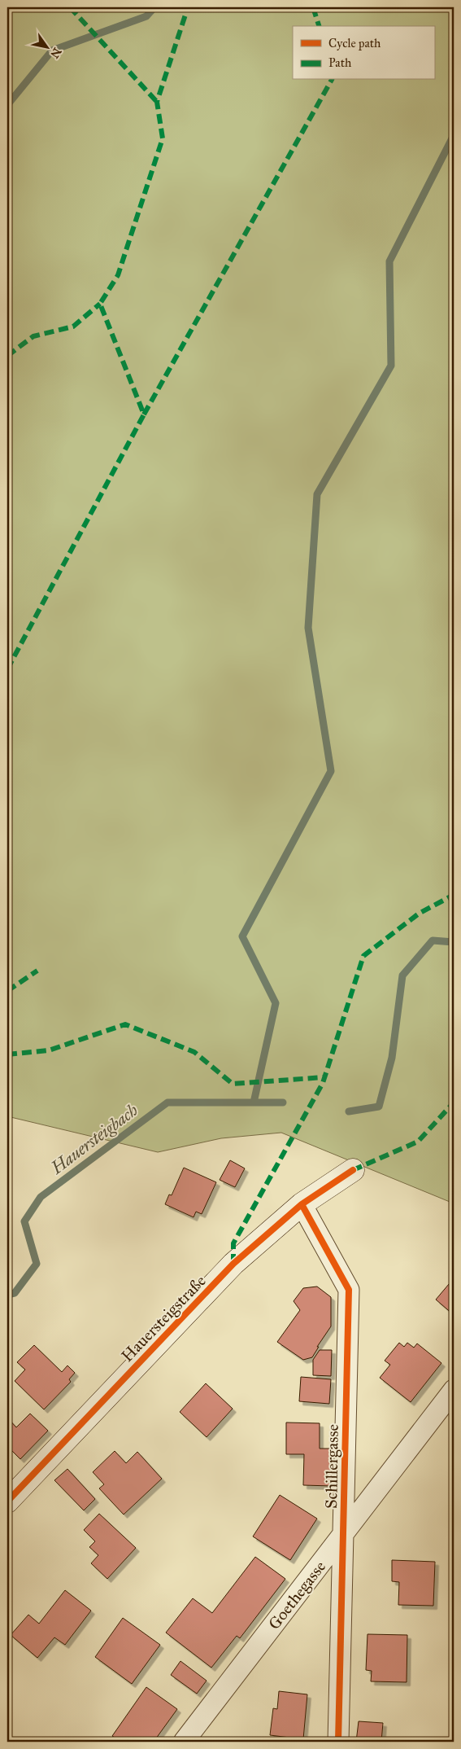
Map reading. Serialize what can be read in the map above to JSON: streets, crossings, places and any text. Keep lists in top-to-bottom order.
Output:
{
  "streets": {
    "street": ["Hauersteigstraße", "Schillergasse", "Goethegasse"]
  },
  "crossings": [
    ["Hauersteigstraße", "Schillergasse"],
    ["Schillergasse", "Goethegasse"]
  ],
  "water": ["Hauersteigbach"],
  "legend": ["Cycle path", "Path"],
  "north": "bottom right"
}
